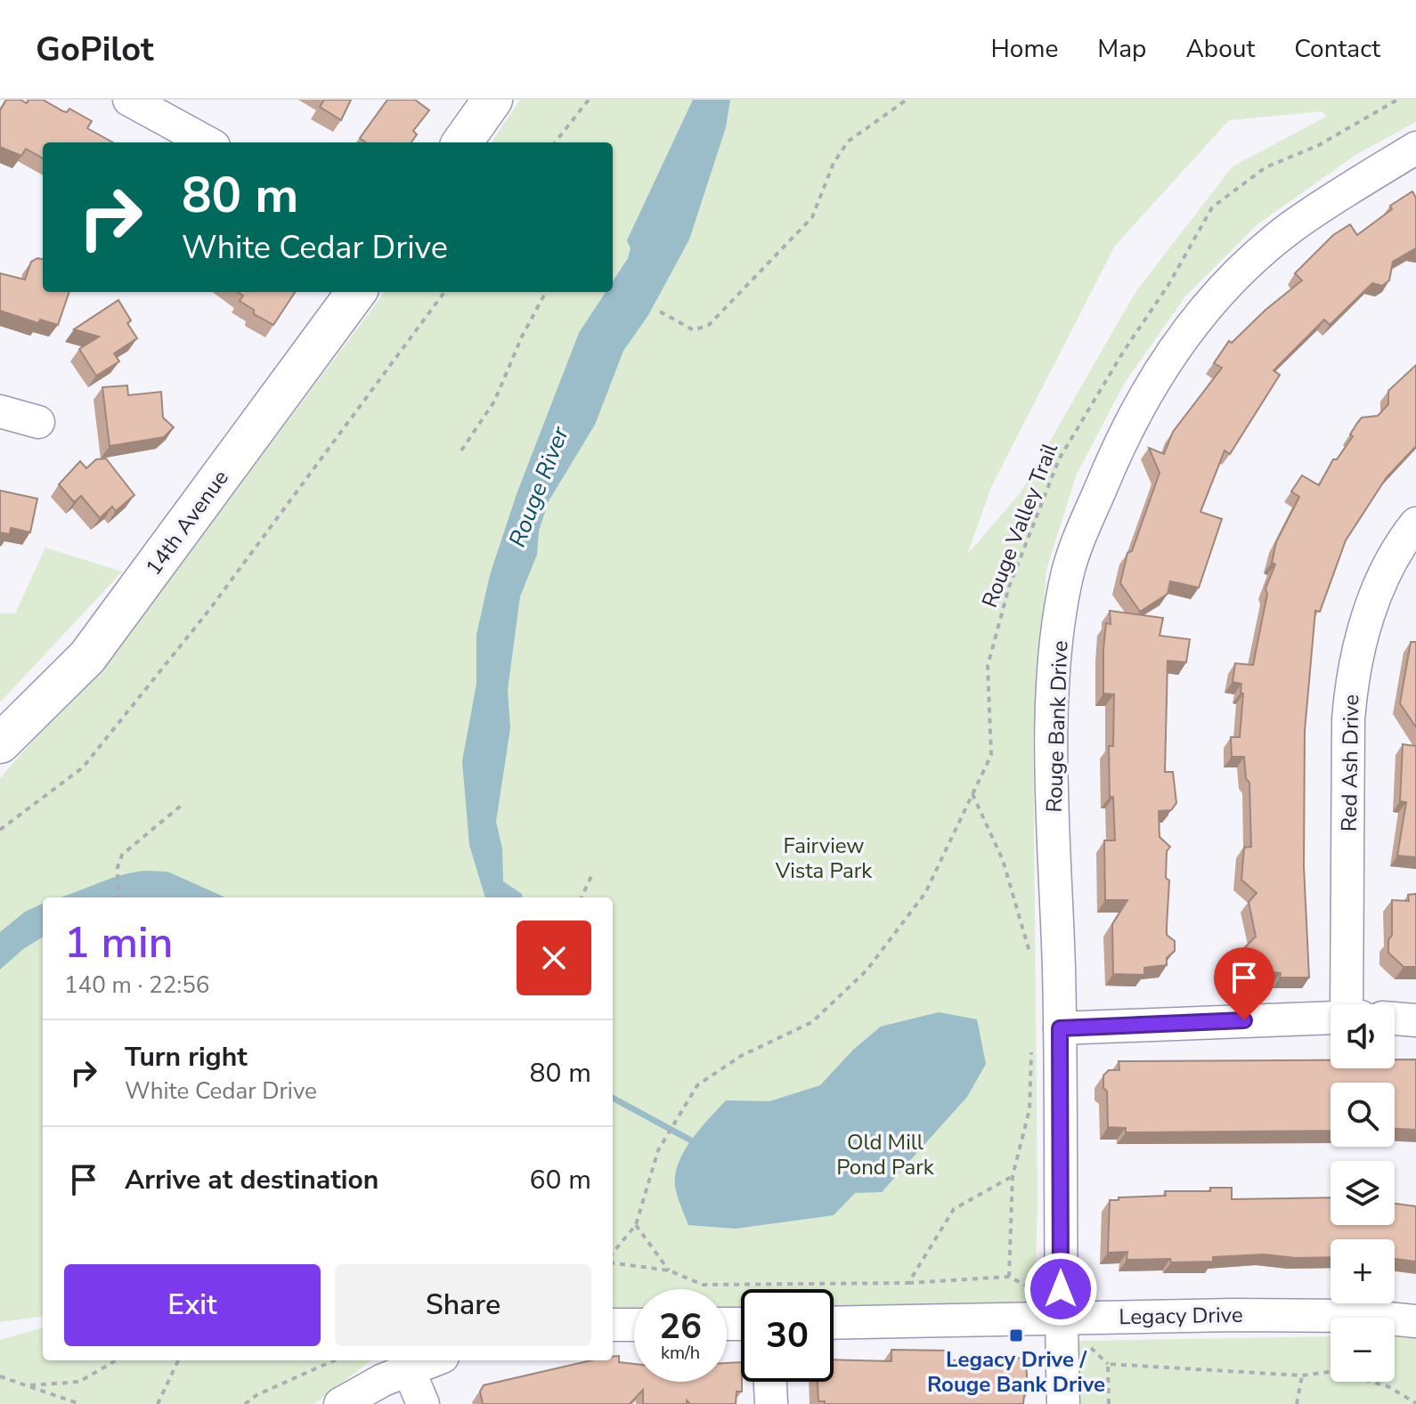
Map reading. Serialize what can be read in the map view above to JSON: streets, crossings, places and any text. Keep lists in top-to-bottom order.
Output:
{
  "streets": {
    "main road": ["14th Avenue"],
    "street": ["Rouge Bank Drive", "Red Ash Drive", "Legacy Drive"],
    "path": ["Rouge Valley Trail"]
  },
  "crossings": [
    ["Rouge Bank Drive", "Legacy Drive"]
  ],
  "water": ["Rouge River"],
  "parks": ["Fairview Vista Park", "Old Mill Pond Park"],
  "places": {
    "transit": ["Legacy Drive / Rouge Bank Drive"]
  },
  "page": {
    "header": "GoPilot",
    "nav": [
      "Home",
      "Map",
      "About",
      "Contact"
    ],
    "turn": ["80 m", "White Cedar Drive"],
    "heading": ["1 min", "140 m · 22:56"],
    "map_buttons": ["+", "−"],
    "list": [
      {
        "name": "Turn right",
        "note": "White Cedar Drive",
        "value": "80 m"
      },
      {
        "name": "Arrive at destination",
        "value": "60 m"
      }
    ],
    "buttons": ["Exit", "Share"],
    "speed": "26 km/h",
    "limit": "30"
  }
}
